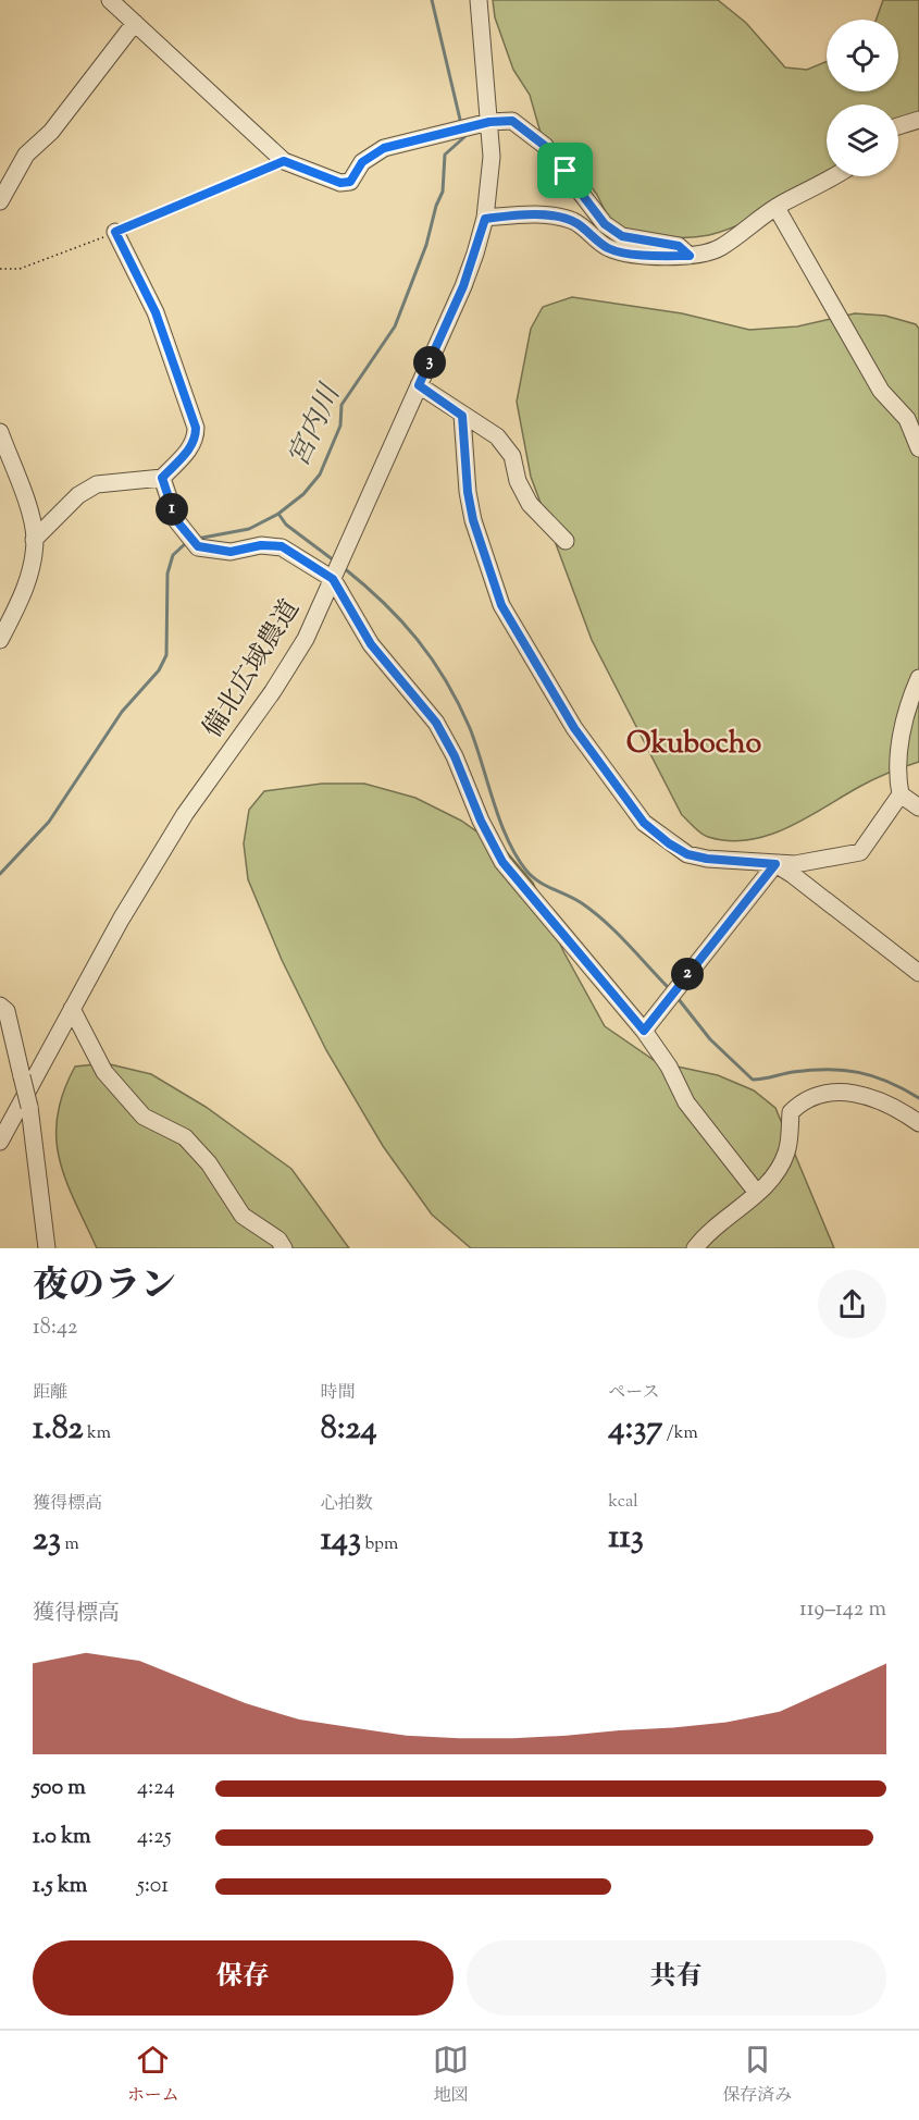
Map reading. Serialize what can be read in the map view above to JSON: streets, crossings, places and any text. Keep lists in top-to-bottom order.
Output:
{
  "streets": {
    "street": ["備北広域農道"]
  },
  "districts": ["Okubocho"],
  "water": ["宮内川"],
  "page": {
    "pins": ["3", "1", "2"],
    "heading": ["夜のラン", "18:42"],
    "stats": [
      ["距離", "1.82 km"],
      ["時間", "8:24"],
      ["ペース", "4:37 /km"],
      ["獲得標高", "23 m"],
      ["心拍数", "143 bpm"],
      ["kcal", "113"]
    ],
    "chart": ["獲得標高", "119–142 m"],
    "list": [
      {
        "name": "500 m",
        "note": "4:24"
      },
      {
        "name": "1.0 km",
        "note": "4:25"
      },
      {
        "name": "1.5 km",
        "note": "5:01"
      }
    ],
    "buttons": ["保存", "共有"],
    "tabs": ["ホーム", "地図", "保存済み"]
  }
}
